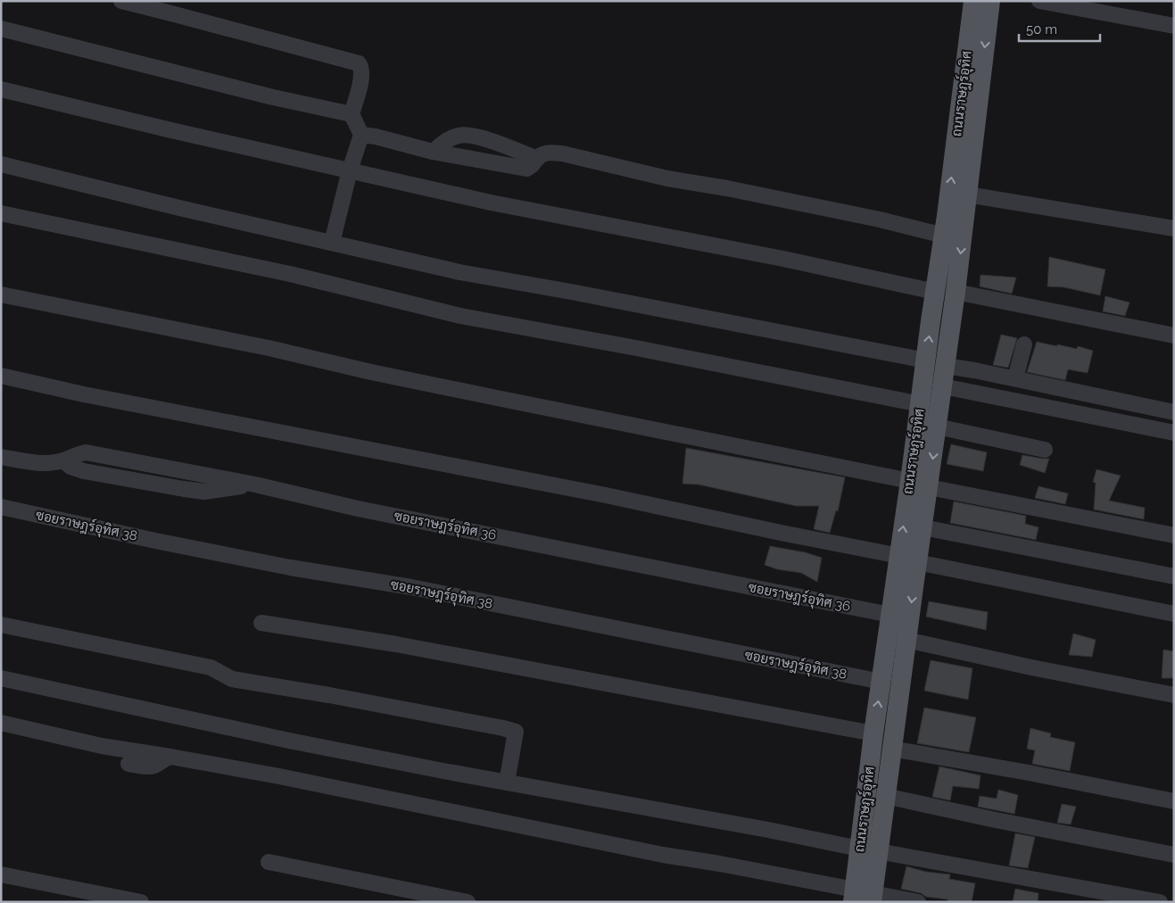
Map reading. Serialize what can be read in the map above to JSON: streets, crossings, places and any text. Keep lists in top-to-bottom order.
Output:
{
  "streets": {
    "main road": ["ถนนราษฎร์อุทิศ"],
    "street": ["ซอยราษฎร์อุทิศ 38", "ซอยราษฎร์อุทิศ 36"]
  },
  "crossings": [
    ["ถนนราษฎร์อุทิศ", "ซอยราษฎร์อุทิศ 38"],
    ["ถนนราษฎร์อุทิศ", "ซอยราษฎร์อุทิศ 36"]
  ],
  "scale_bar": "50 m"
}
